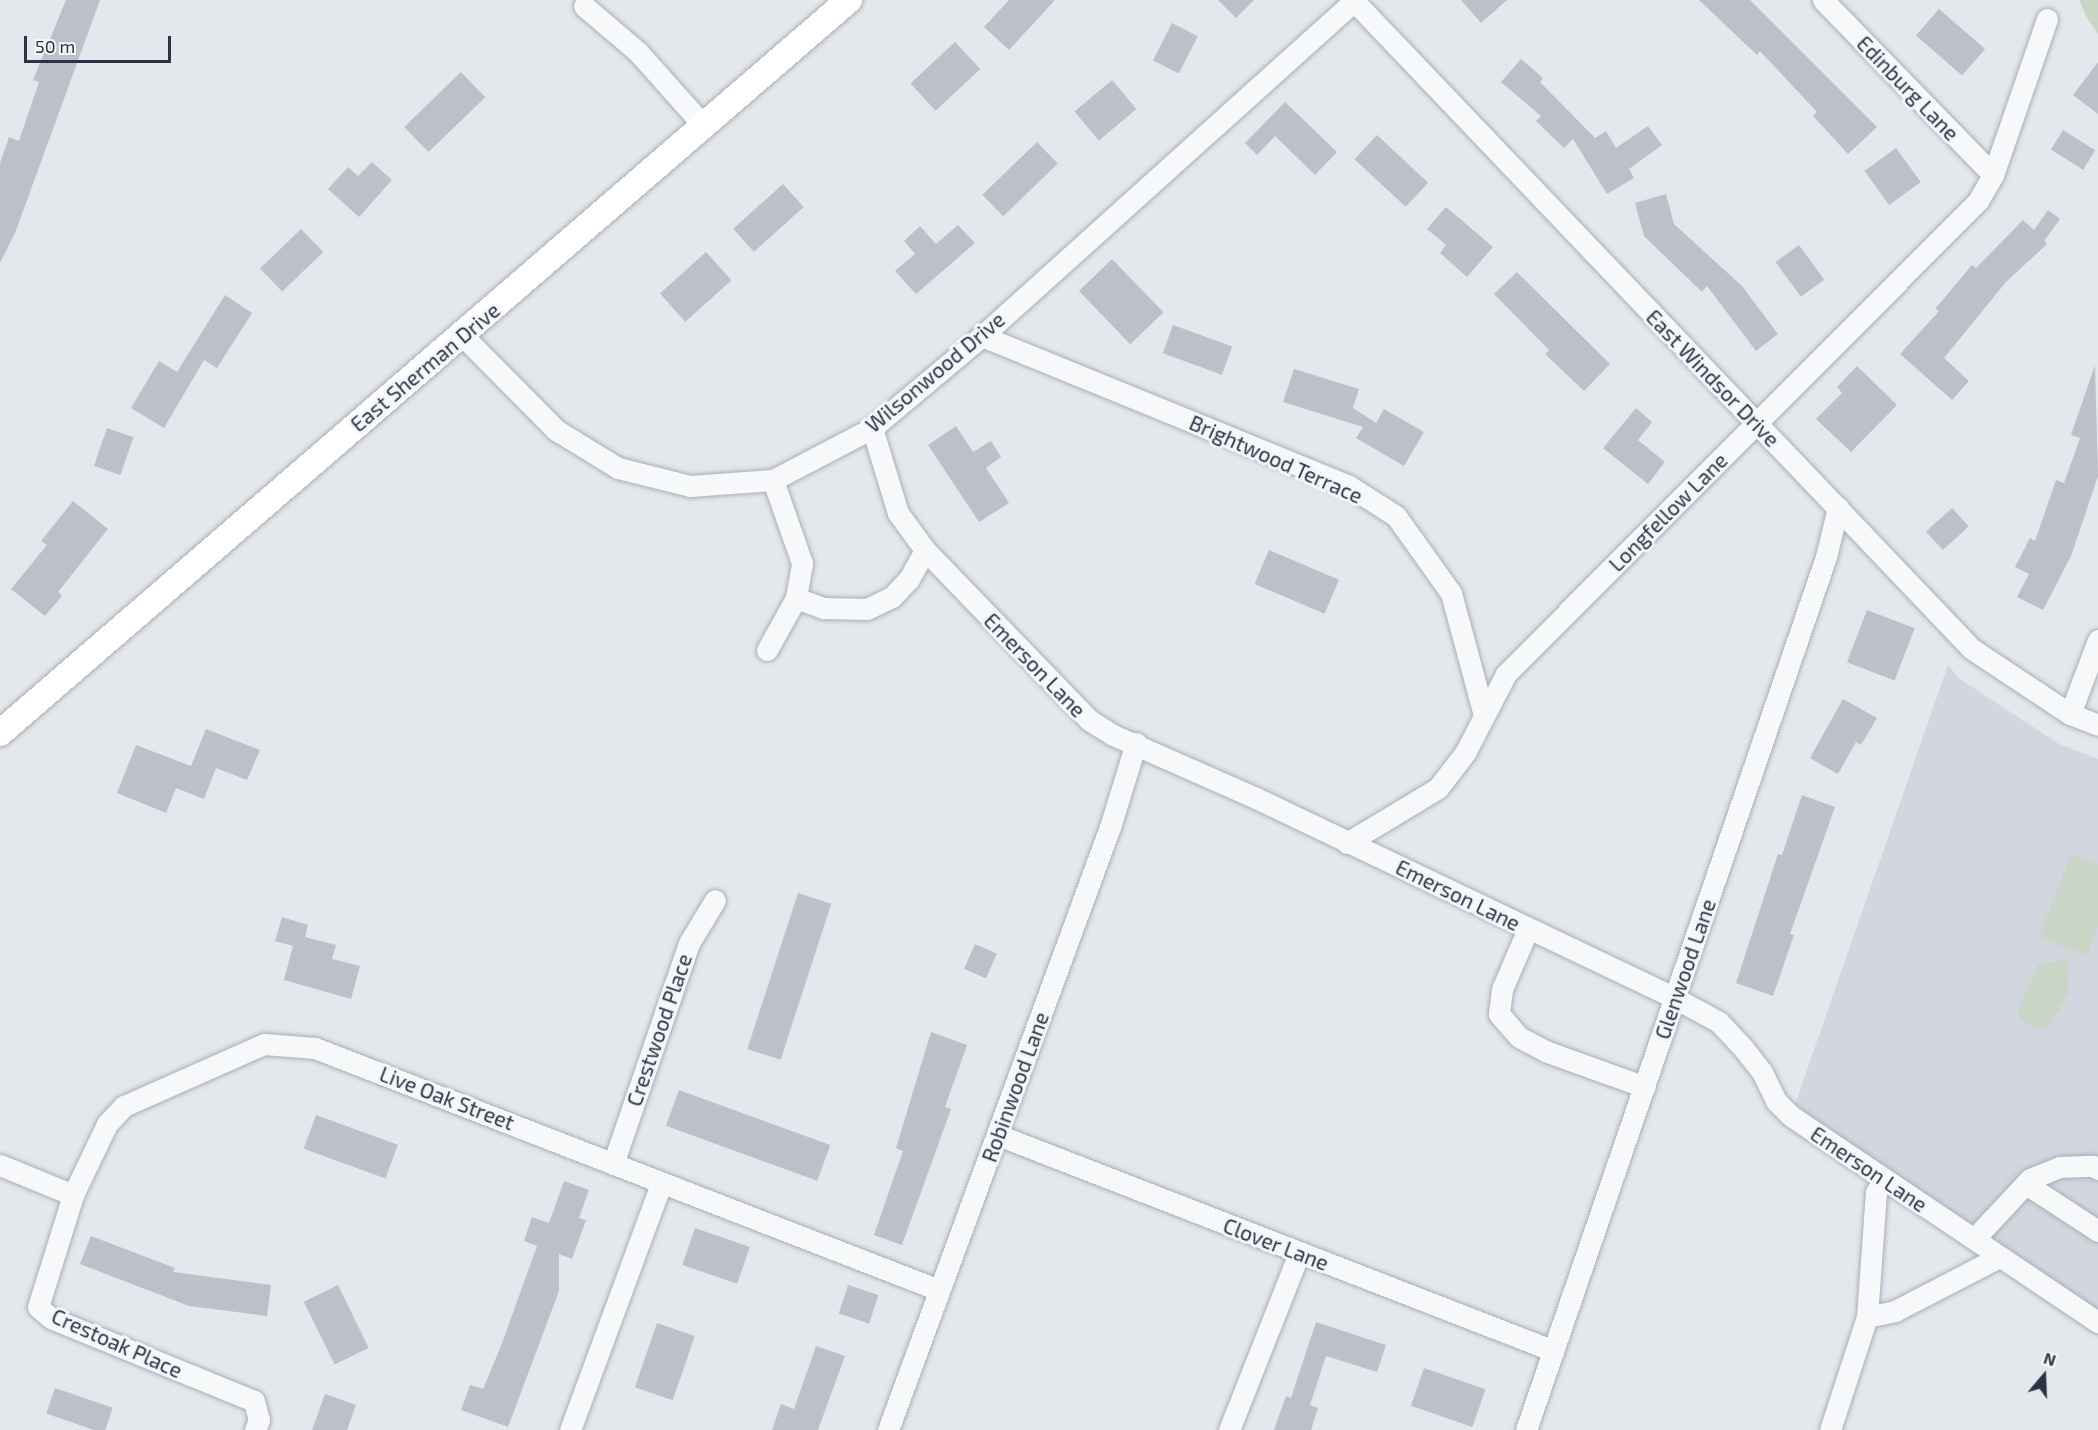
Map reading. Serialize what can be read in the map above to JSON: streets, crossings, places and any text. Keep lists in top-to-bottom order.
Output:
{
  "streets": {
    "main road": ["East Sherman Drive"],
    "street": [
      "Edinburg Lane",
      "Wilsonwood Drive",
      "East Windsor Drive",
      "Brightwood Terrace",
      "Longfellow Lane",
      "Emerson Lane",
      "Glenwood Lane",
      "Crestwood Place",
      "Robinwood Lane",
      "Live Oak Street",
      "Clover Lane",
      "Crestoak Place"
    ]
  },
  "crossings": [
    ["Edinburg Lane", "Longfellow Lane"],
    ["East Sherman Drive", "Wilsonwood Drive"],
    ["Wilsonwood Drive", "East Windsor Drive"],
    ["Wilsonwood Drive", "Brightwood Terrace"],
    ["Wilsonwood Drive", "Emerson Lane"],
    ["East Windsor Drive", "Longfellow Lane"],
    ["East Windsor Drive", "Glenwood Lane"],
    ["Brightwood Terrace", "Longfellow Lane"],
    ["Longfellow Lane", "Emerson Lane"],
    ["Emerson Lane", "Glenwood Lane"],
    ["Emerson Lane", "Robinwood Lane"],
    ["Glenwood Lane", "Clover Lane"],
    ["Crestwood Place", "Live Oak Street"],
    ["Robinwood Lane", "Live Oak Street"],
    ["Robinwood Lane", "Clover Lane"],
    ["Live Oak Street", "Crestoak Place"]
  ],
  "scale_bar": "50 m",
  "north": "top"
}
